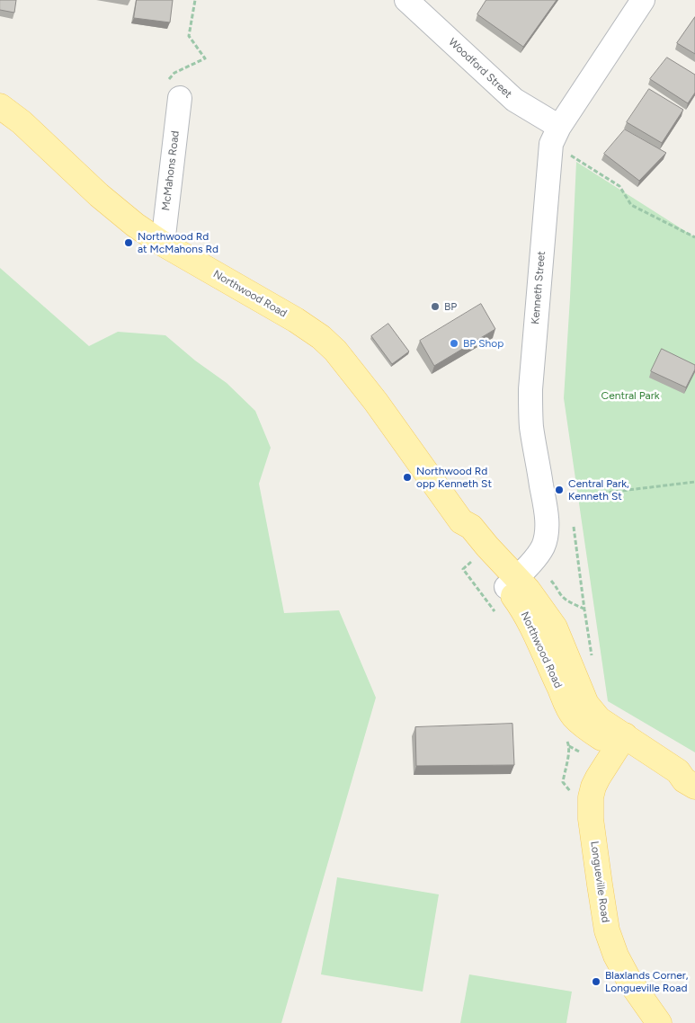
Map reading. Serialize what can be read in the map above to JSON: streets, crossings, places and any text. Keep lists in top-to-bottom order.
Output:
{
  "streets": {
    "main road": ["Northwood Road", "Longueville Road"],
    "street": ["Woodford Street", "McMahons Road", "Kenneth Street"]
  },
  "crossings": [
    ["Woodford Street", "Kenneth Street"],
    ["McMahons Road", "Northwood Road"],
    ["Kenneth Street", "Northwood Road"],
    ["Northwood Road", "Longueville Road"]
  ],
  "parks": ["Central Park"],
  "places": [
    "Northwood Rd at McMahons Rd",
    "BP",
    "BP Shop",
    "Northwood Rd opp Kenneth St",
    "Central Park, Kenneth St",
    "Blaxlands Corner, Longueville Road"
  ]
}
